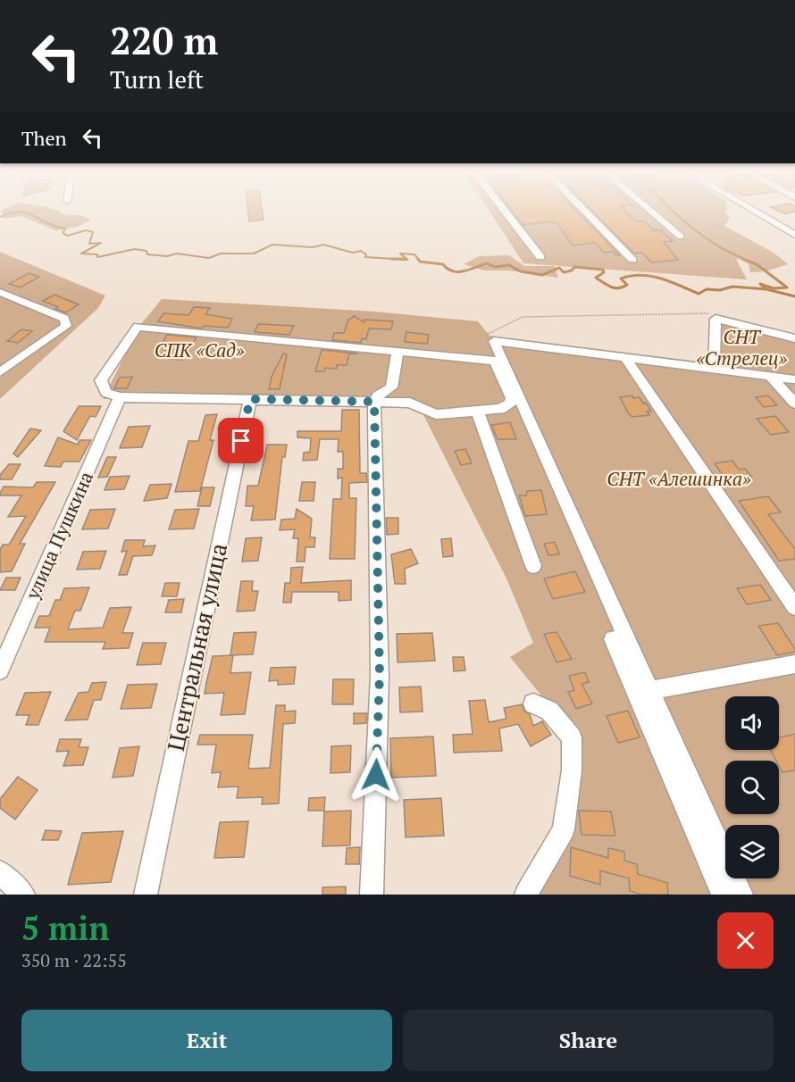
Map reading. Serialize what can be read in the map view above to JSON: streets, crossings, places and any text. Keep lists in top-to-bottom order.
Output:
{
  "streets": {
    "street": ["улица Пушкина", "Центральная улица"]
  },
  "parks": ["СНТ «Стрелец»", "СПК «Сад»", "СНТ «Алешинка»"],
  "page": {
    "turn": ["220 m", "Turn left"],
    "then": "Then",
    "heading": ["5 min", "350 m · 22:55"],
    "buttons": ["Exit", "Share"]
  }
}
